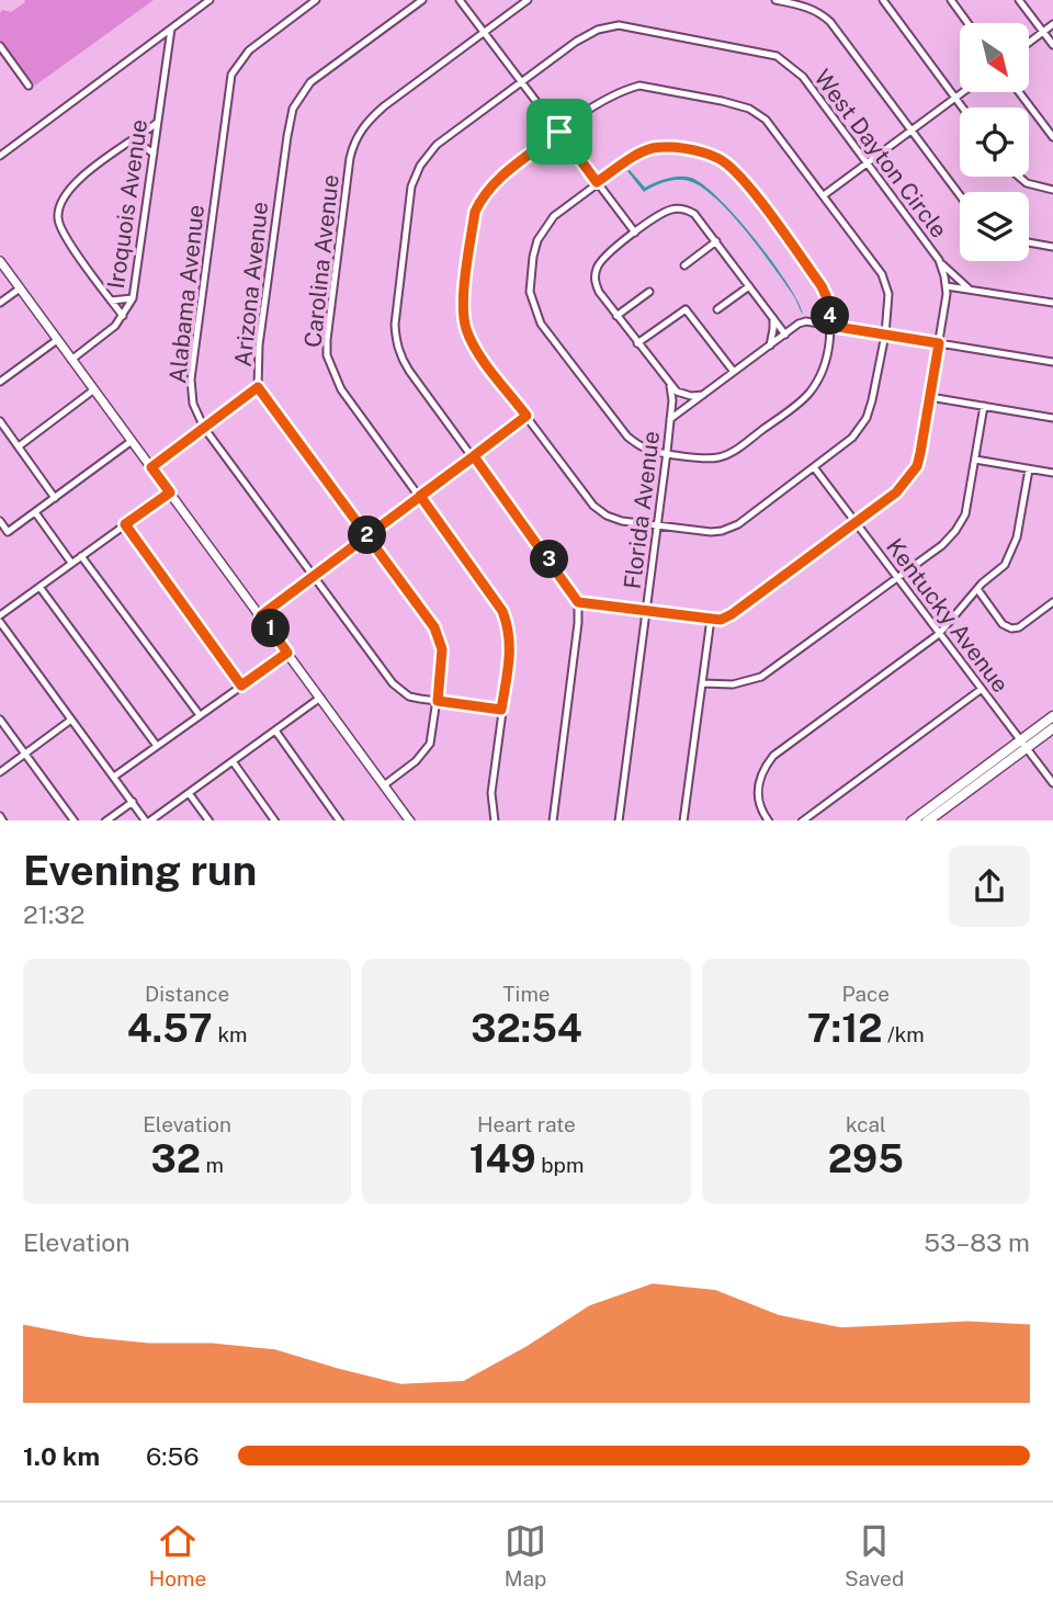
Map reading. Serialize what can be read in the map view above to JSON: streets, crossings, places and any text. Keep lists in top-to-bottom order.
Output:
{
  "streets": {
    "street": [
      "West Dayton Circle",
      "Iroquois Avenue",
      "Carolina Avenue",
      "Arizona Avenue",
      "Alabama Avenue",
      "Florida Avenue",
      "Kentucky Avenue"
    ]
  },
  "crossings": [
    ["West Dayton Circle", "Kentucky Avenue"],
    ["Carolina Avenue", "Alabama Avenue"],
    ["Arizona Avenue", "Alabama Avenue"]
  ],
  "north": "bottom right",
  "page": {
    "pins": [
      "4",
      "2",
      "3",
      "1"
    ],
    "heading": ["Evening run", "21:32"],
    "stats": [
      ["Distance", "4.57 km"],
      ["Time", "32:54"],
      ["Pace", "7:12 /km"],
      ["Elevation", "32 m"],
      ["Heart rate", "149 bpm"],
      ["kcal", "295"]
    ],
    "chart": ["Elevation", "53–83 m"],
    "list": [
      {
        "name": "1.0 km",
        "note": "6:56"
      }
    ],
    "tabs": ["Home", "Map", "Saved"]
  }
}
